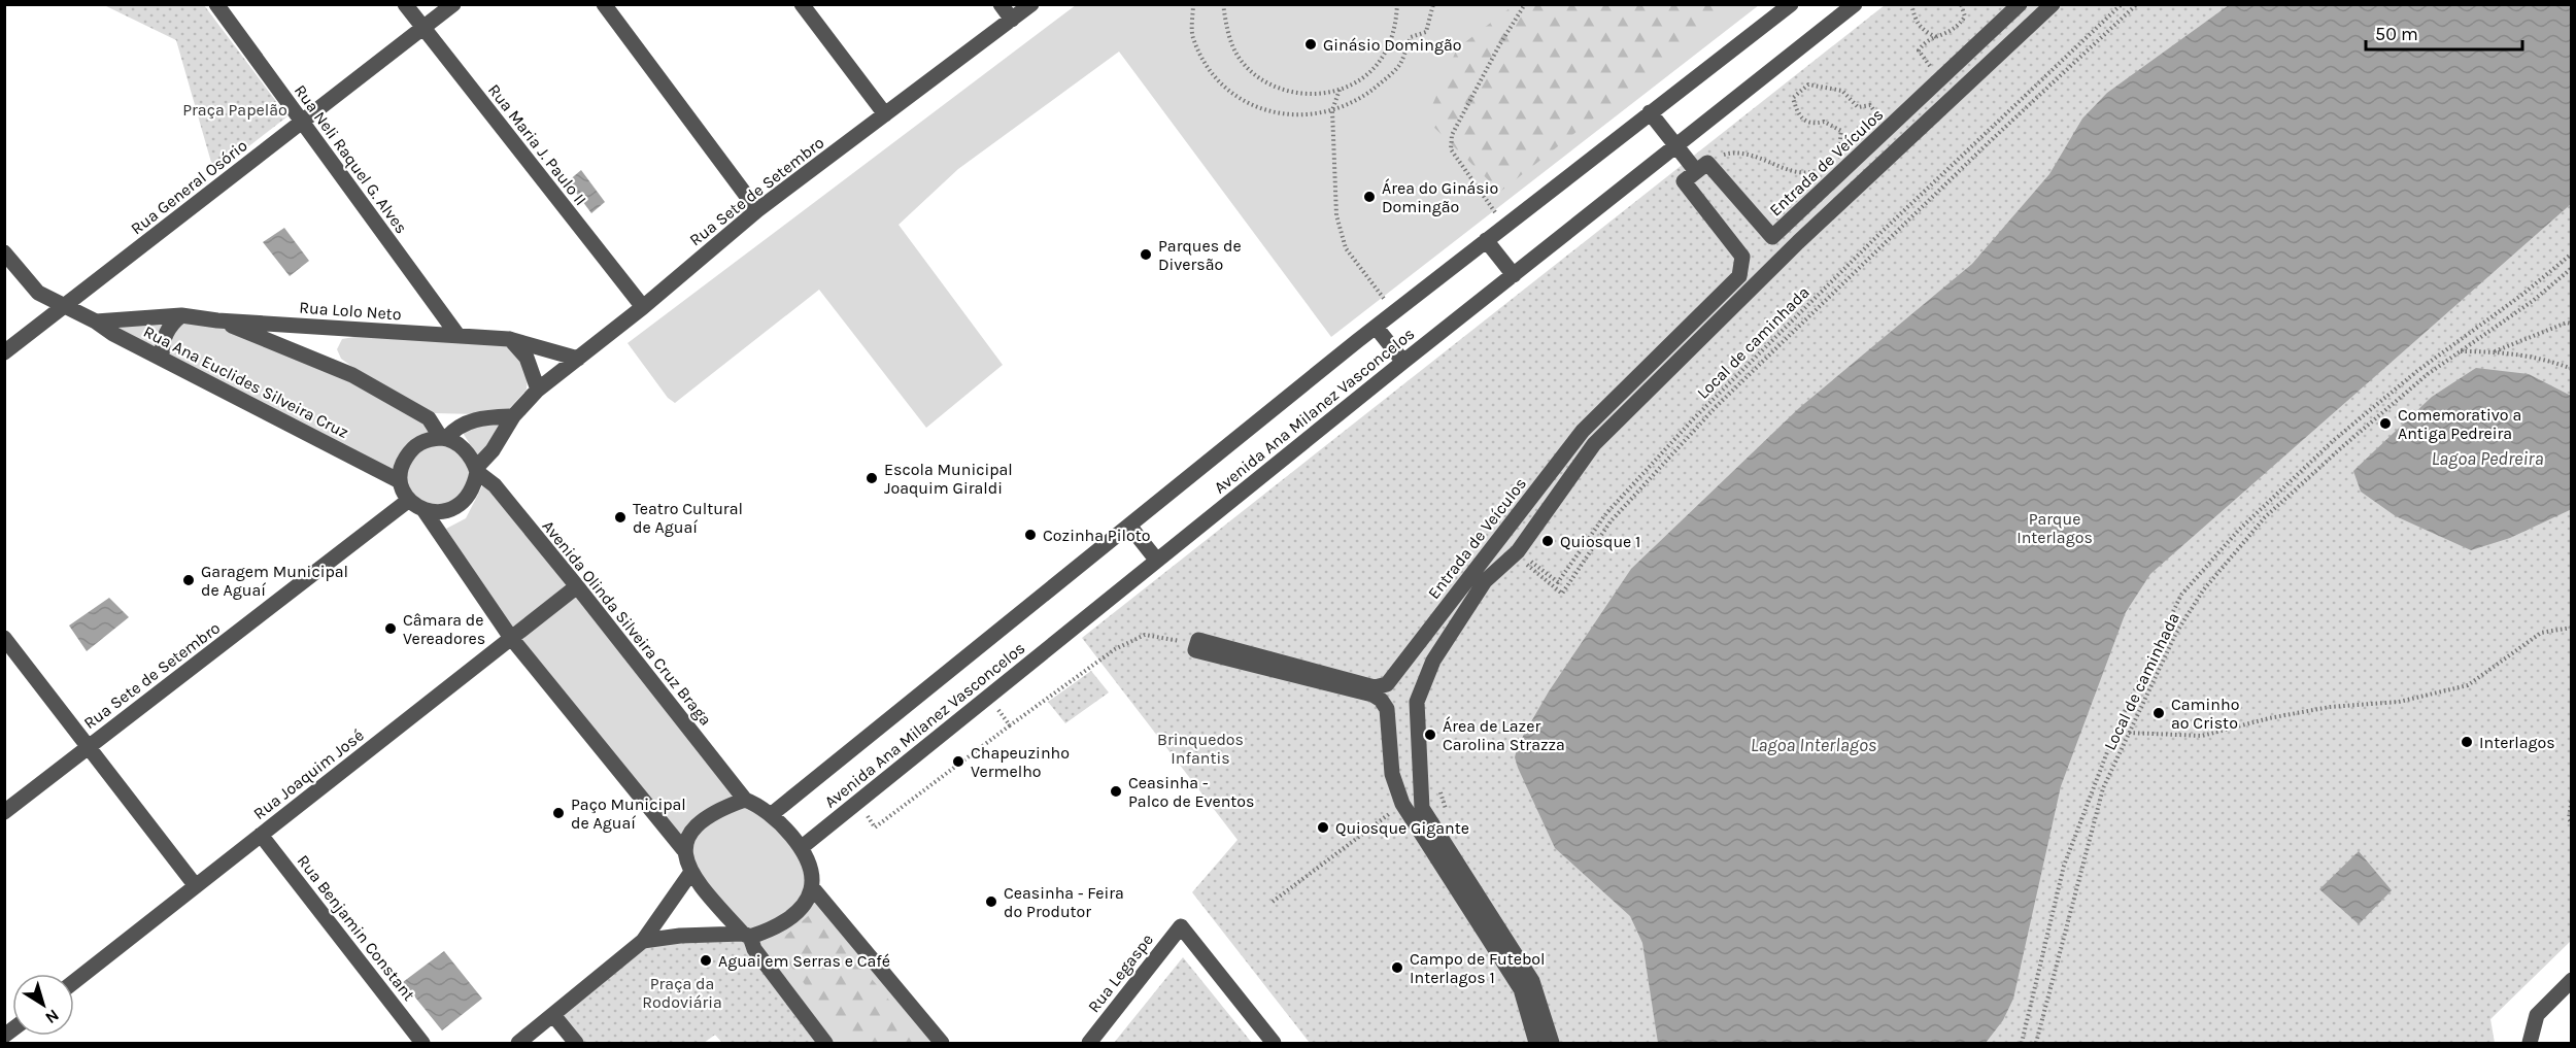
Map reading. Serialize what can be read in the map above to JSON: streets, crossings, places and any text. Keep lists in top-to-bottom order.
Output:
{
  "streets": {
    "street": [
      "Rua Maria J. Paulo II",
      "Rua Neli Raquel G. Alves",
      "Entrada de Veículos",
      "Rua General Osório",
      "Rua Sete de Setembro",
      "Rua Lolo Neto",
      "Rua Ana Euclides Silveira Cruz",
      "Avenida Ana Milanez Vasconcelos",
      "Avenida Olinda Silveira Cruz Braga",
      "Rua Joaquim José",
      "Rua Benjamin Constant",
      "Rua Legaspe"
    ],
    "path": ["Local de caminhada"]
  },
  "crossings": [
    ["Rua Maria J. Paulo II", "Rua General Osório"],
    ["Rua Maria J. Paulo II", "Rua Sete de Setembro"],
    ["Rua Neli Raquel G. Alves", "Rua General Osório"],
    ["Rua Neli Raquel G. Alves", "Rua Lolo Neto"],
    ["Entrada de Veículos", "Local de caminhada"],
    ["Rua General Osório", "Rua Ana Euclides Silveira Cruz"],
    ["Rua Sete de Setembro", "Rua Lolo Neto"],
    ["Rua Sete de Setembro", "Rua Ana Euclides Silveira Cruz"],
    ["Rua Sete de Setembro", "Avenida Olinda Silveira Cruz Braga"],
    ["Rua Lolo Neto", "Rua Ana Euclides Silveira Cruz"],
    ["Rua Ana Euclides Silveira Cruz", "Avenida Olinda Silveira Cruz Braga"],
    ["Avenida Ana Milanez Vasconcelos", "Avenida Olinda Silveira Cruz Braga"],
    ["Avenida Olinda Silveira Cruz Braga", "Rua Joaquim José"],
    ["Rua Joaquim José", "Rua Benjamin Constant"]
  ],
  "water": ["Lagoa Pedreira", "Lagoa Interlagos"],
  "parks": [
    "Praça Papelão",
    "Parque Interlagos",
    "Brinquedos Infantis",
    "Praça da Rodoviária"
  ],
  "places": [
    "Ginásio Domingão",
    "Área do Ginásio Domingão",
    "Parques de Diversão",
    "Comemorativo a Antiga Pedreira",
    "Escola Municipal Joaquim Giraldi",
    "Teatro Cultural de Aguaí",
    "Cozinha Piloto",
    "Quiosque 1",
    "Garagem Municipal de Aguaí",
    "Câmara de Vereadores",
    "Caminho ao Cristo",
    "Área de Lazer Carolina Strazza",
    "Interlagos",
    "Chapeuzinho Vermelho",
    "Ceasinha - Palco de Eventos",
    "Paço Municipal de Aguaí",
    "Quiosque Gigante",
    "Ceasinha - Feira do Produtor",
    "Aguai em Serras e Café",
    "Campo de Futebol Interlagos 1"
  ],
  "scale_bar": "50 m",
  "north": "bottom right"
}
